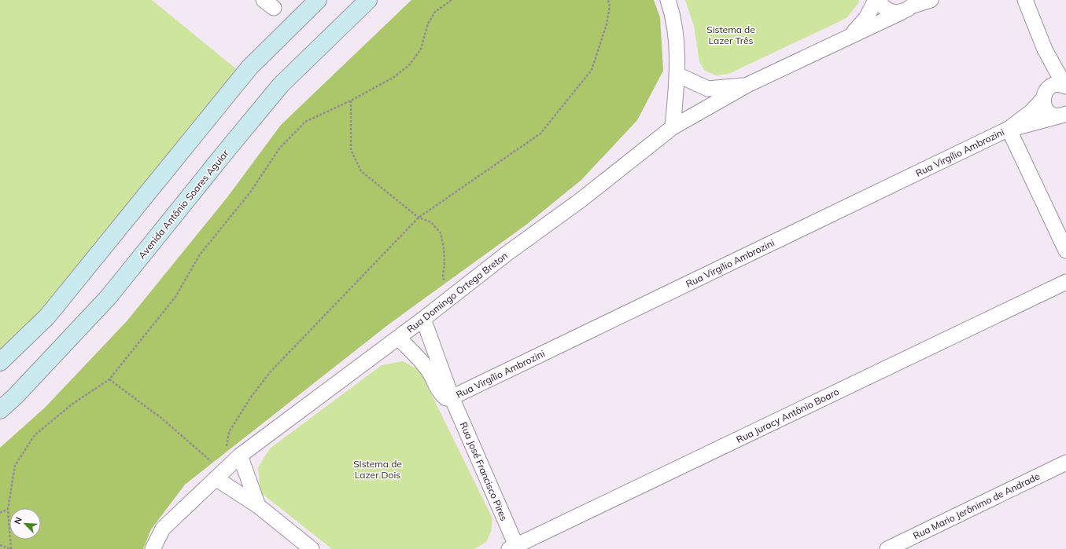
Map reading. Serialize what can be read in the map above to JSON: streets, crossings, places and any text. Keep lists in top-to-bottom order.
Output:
{
  "streets": {
    "main road": ["Avenida Antônio Soares Aguiar"],
    "street": [
      "Rua Virgílio Ambrozini",
      "Rua Domingo Ortega Breton",
      "Rua Juracy Antônio Boaro",
      "Rua José Francisco Pires",
      "Rua Mario Jerônimo de Andrade"
    ]
  },
  "crossings": [
    ["Rua Virgílio Ambrozini", "Rua José Francisco Pires"],
    ["Rua Domingo Ortega Breton", "Rua José Francisco Pires"],
    ["Rua Juracy Antônio Boaro", "Rua José Francisco Pires"]
  ],
  "parks": ["Sistema de Lazer Três", "SIstema de Lazer Dois"],
  "north": "top left"
}
